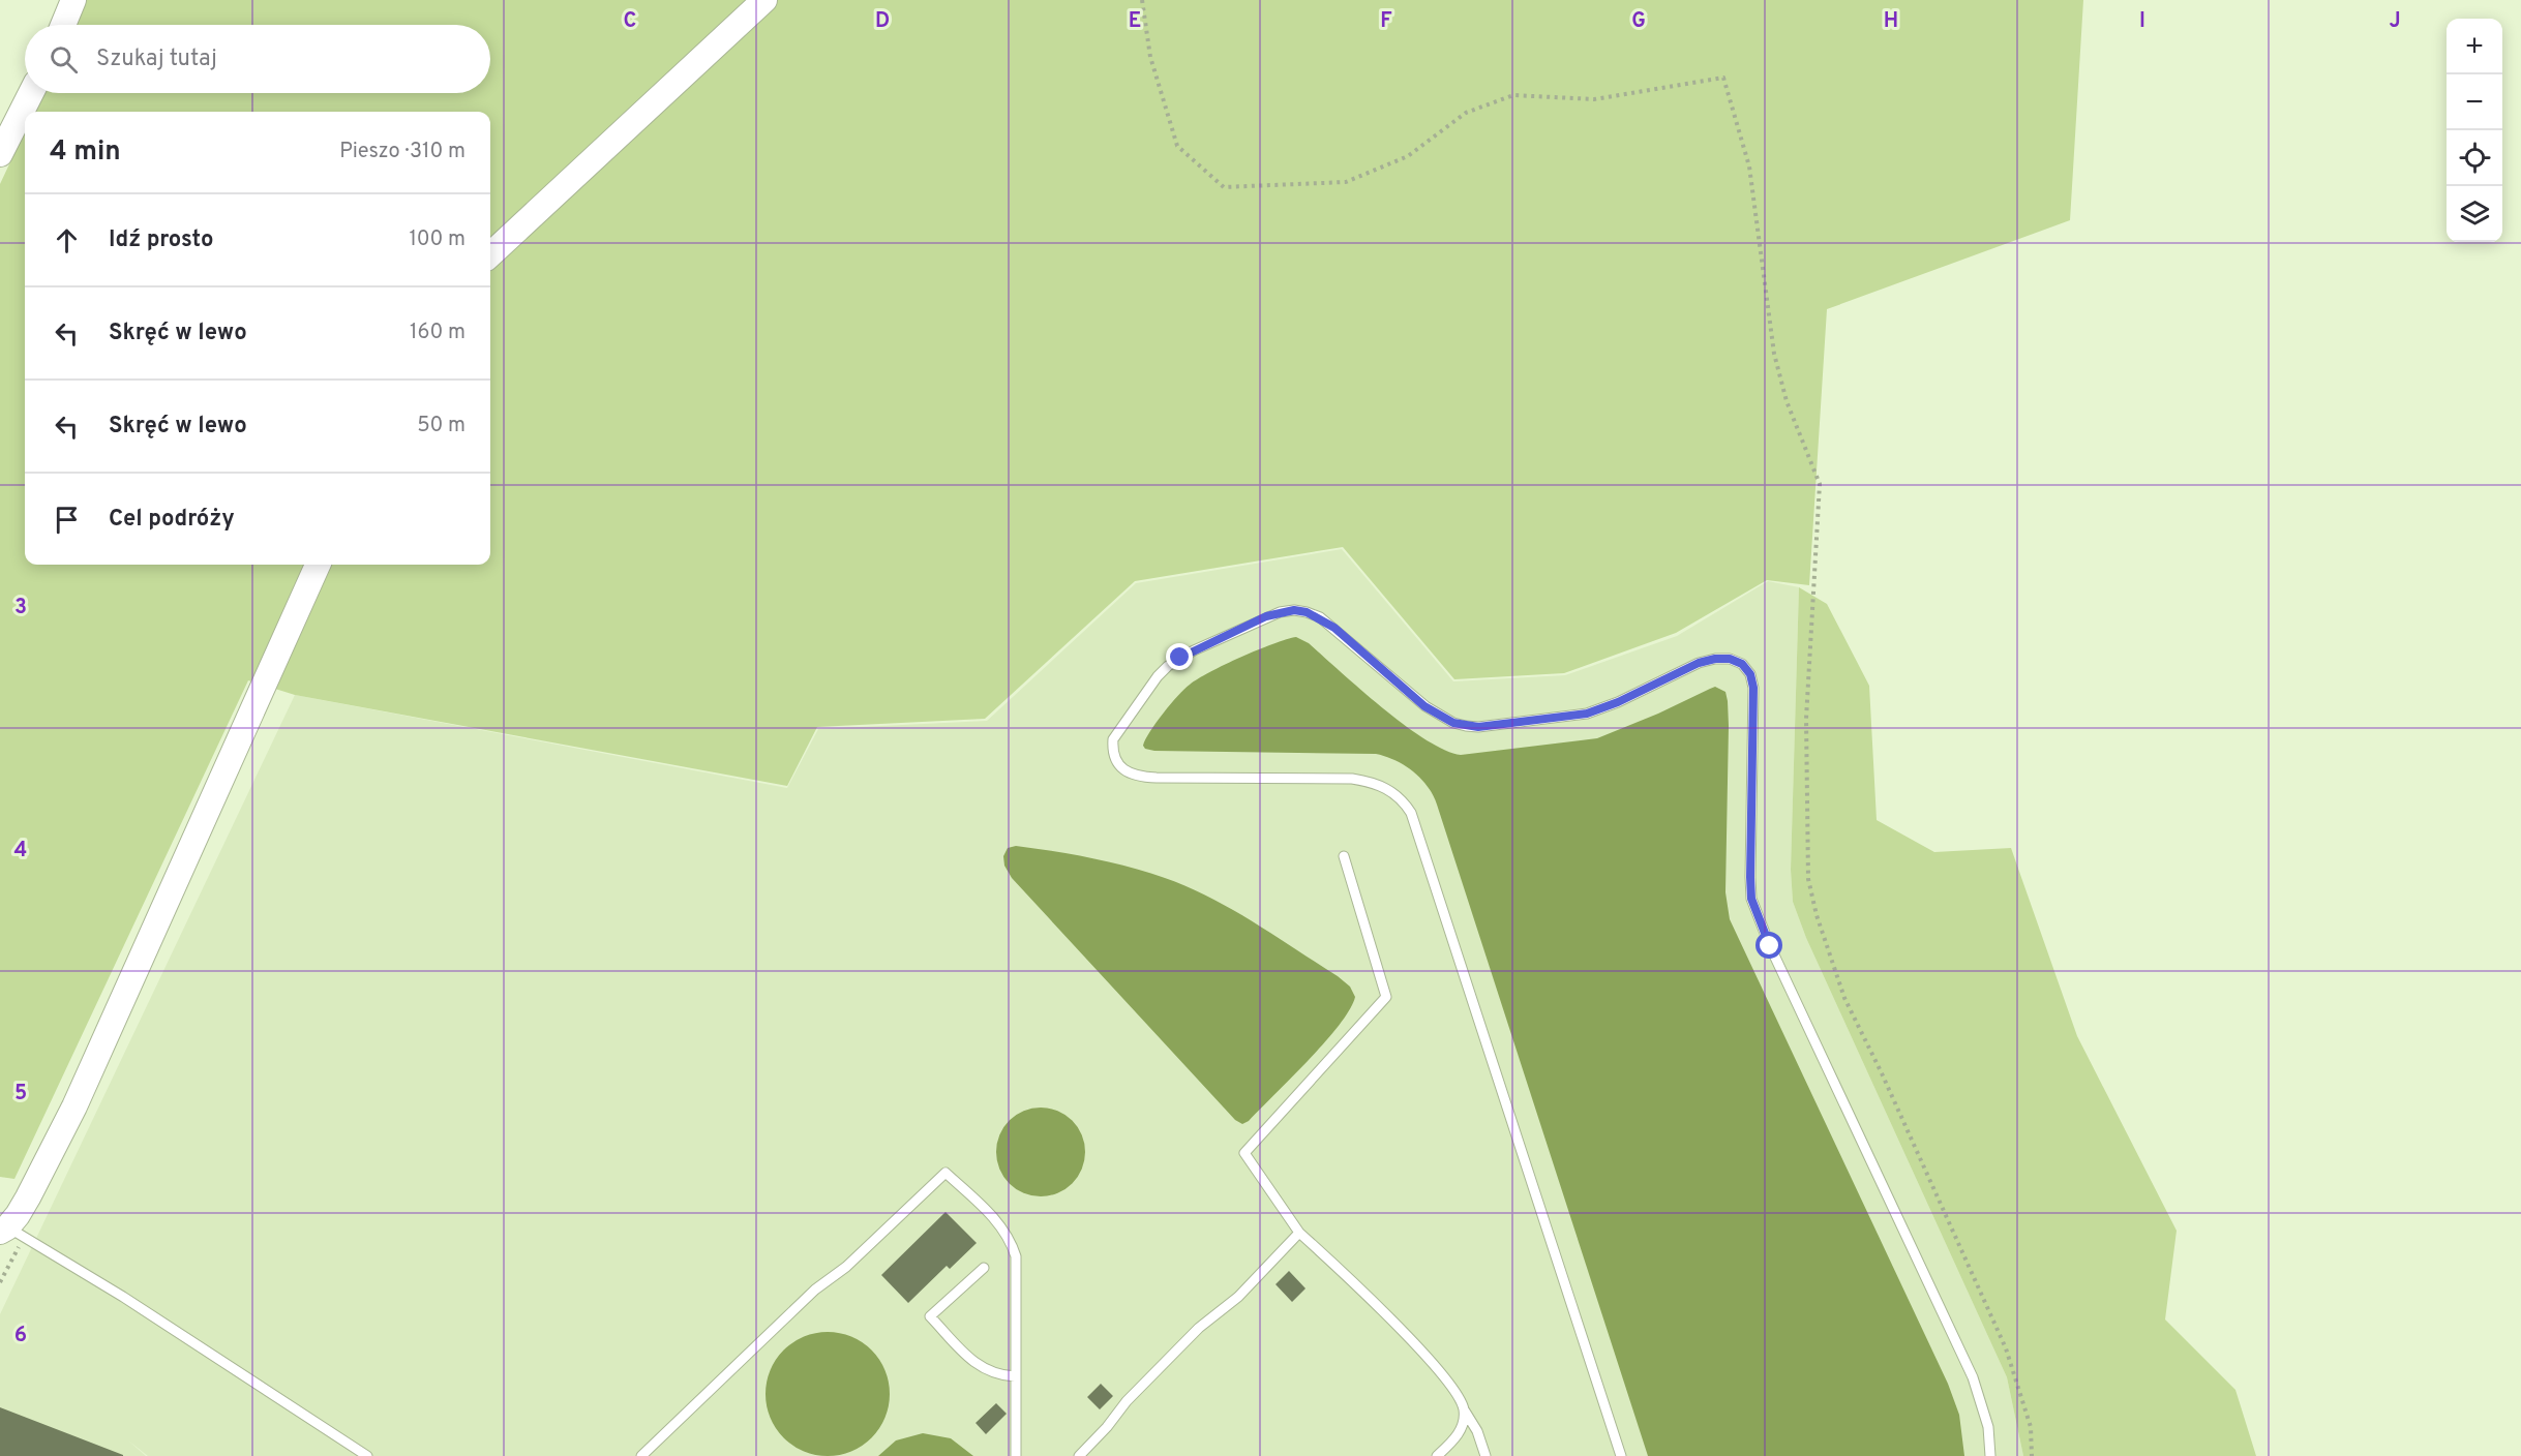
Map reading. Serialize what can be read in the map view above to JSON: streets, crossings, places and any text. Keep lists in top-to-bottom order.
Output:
{
  "page": {
    "map_buttons": ["+", "−"],
    "search": "Szukaj tutaj",
    "heading": ["4 min", "Pieszo · 310 m"],
    "list": [
      ["Idź prosto", "100 m"],
      ["Skręć w lewo", "160 m"],
      ["Skręć w lewo", "50 m"],
      "Cel podróży"
    ]
  },
  "grid": {
    "columns": [
      "C",
      "D",
      "E",
      "F",
      "G",
      "H",
      "I",
      "J"
    ],
    "rows": [
      "3",
      "4",
      "5",
      "6"
    ]
  }
}
